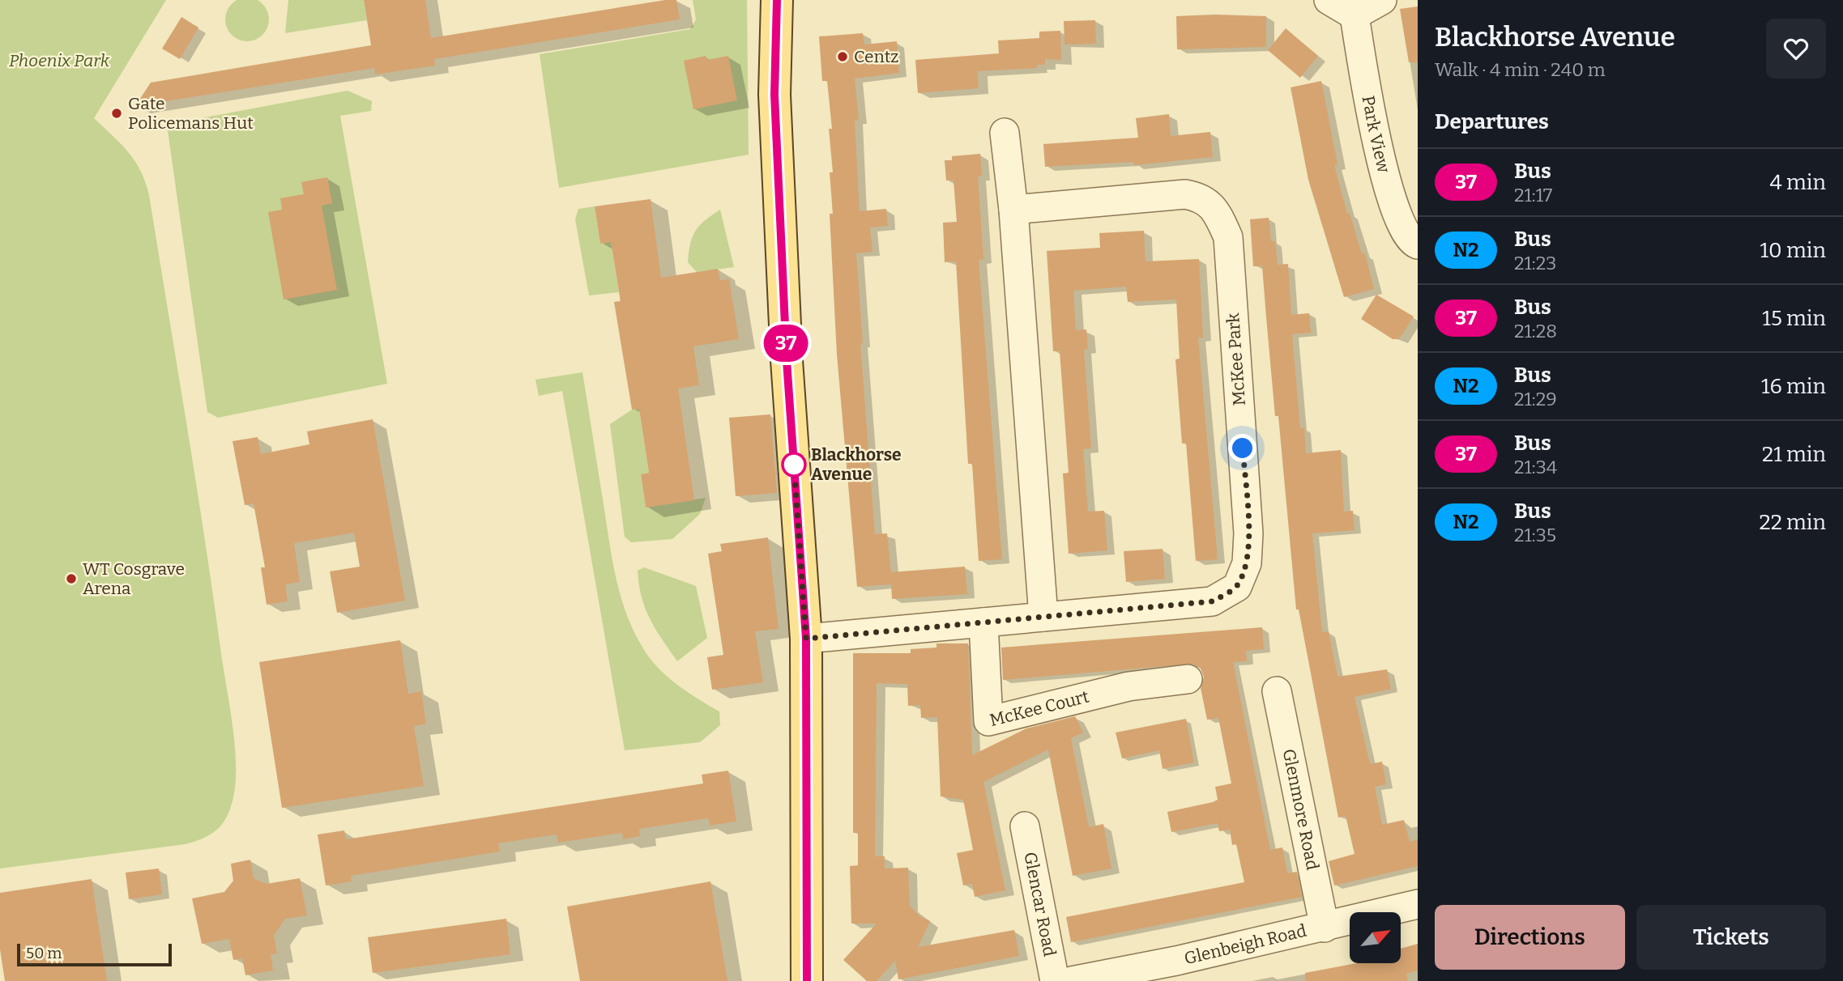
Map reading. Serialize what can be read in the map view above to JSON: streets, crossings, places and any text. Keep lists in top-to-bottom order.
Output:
{
  "streets": {
    "street": [
      "Park View",
      "McKee Park",
      "McKee Court",
      "Glenmore Road",
      "Glencar Road",
      "Glenbeigh Road"
    ]
  },
  "crossings": [
    ["McKee Park", "McKee Court"],
    ["Glenmore Road", "Glenbeigh Road"]
  ],
  "parks": ["Phoenix Park"],
  "places": [
    "Centz",
    "Gate Policemans Hut",
    "Blackhorse Avenue",
    "WT Cosgrave Arena"
  ],
  "lines": ["bus line 37"],
  "scale_bar": "50 m",
  "north": "top right",
  "page": {
    "on_map": "37",
    "heading": [
      ["Blackhorse Avenue", "Walk · 4 min · 240 m"],
      "Departures"
    ],
    "list": [
      {
        "mark": "37",
        "name": "Bus",
        "note": "21:17",
        "value": "4 min"
      },
      {
        "mark": "N2",
        "name": "Bus",
        "note": "21:23",
        "value": "10 min"
      },
      {
        "mark": "37",
        "name": "Bus",
        "note": "21:28",
        "value": "15 min"
      },
      {
        "mark": "N2",
        "name": "Bus",
        "note": "21:29",
        "value": "16 min"
      },
      {
        "mark": "37",
        "name": "Bus",
        "note": "21:34",
        "value": "21 min"
      },
      {
        "mark": "N2",
        "name": "Bus",
        "note": "21:35",
        "value": "22 min"
      }
    ],
    "buttons": ["Directions", "Tickets"],
    "scale": "50 m"
  }
}
